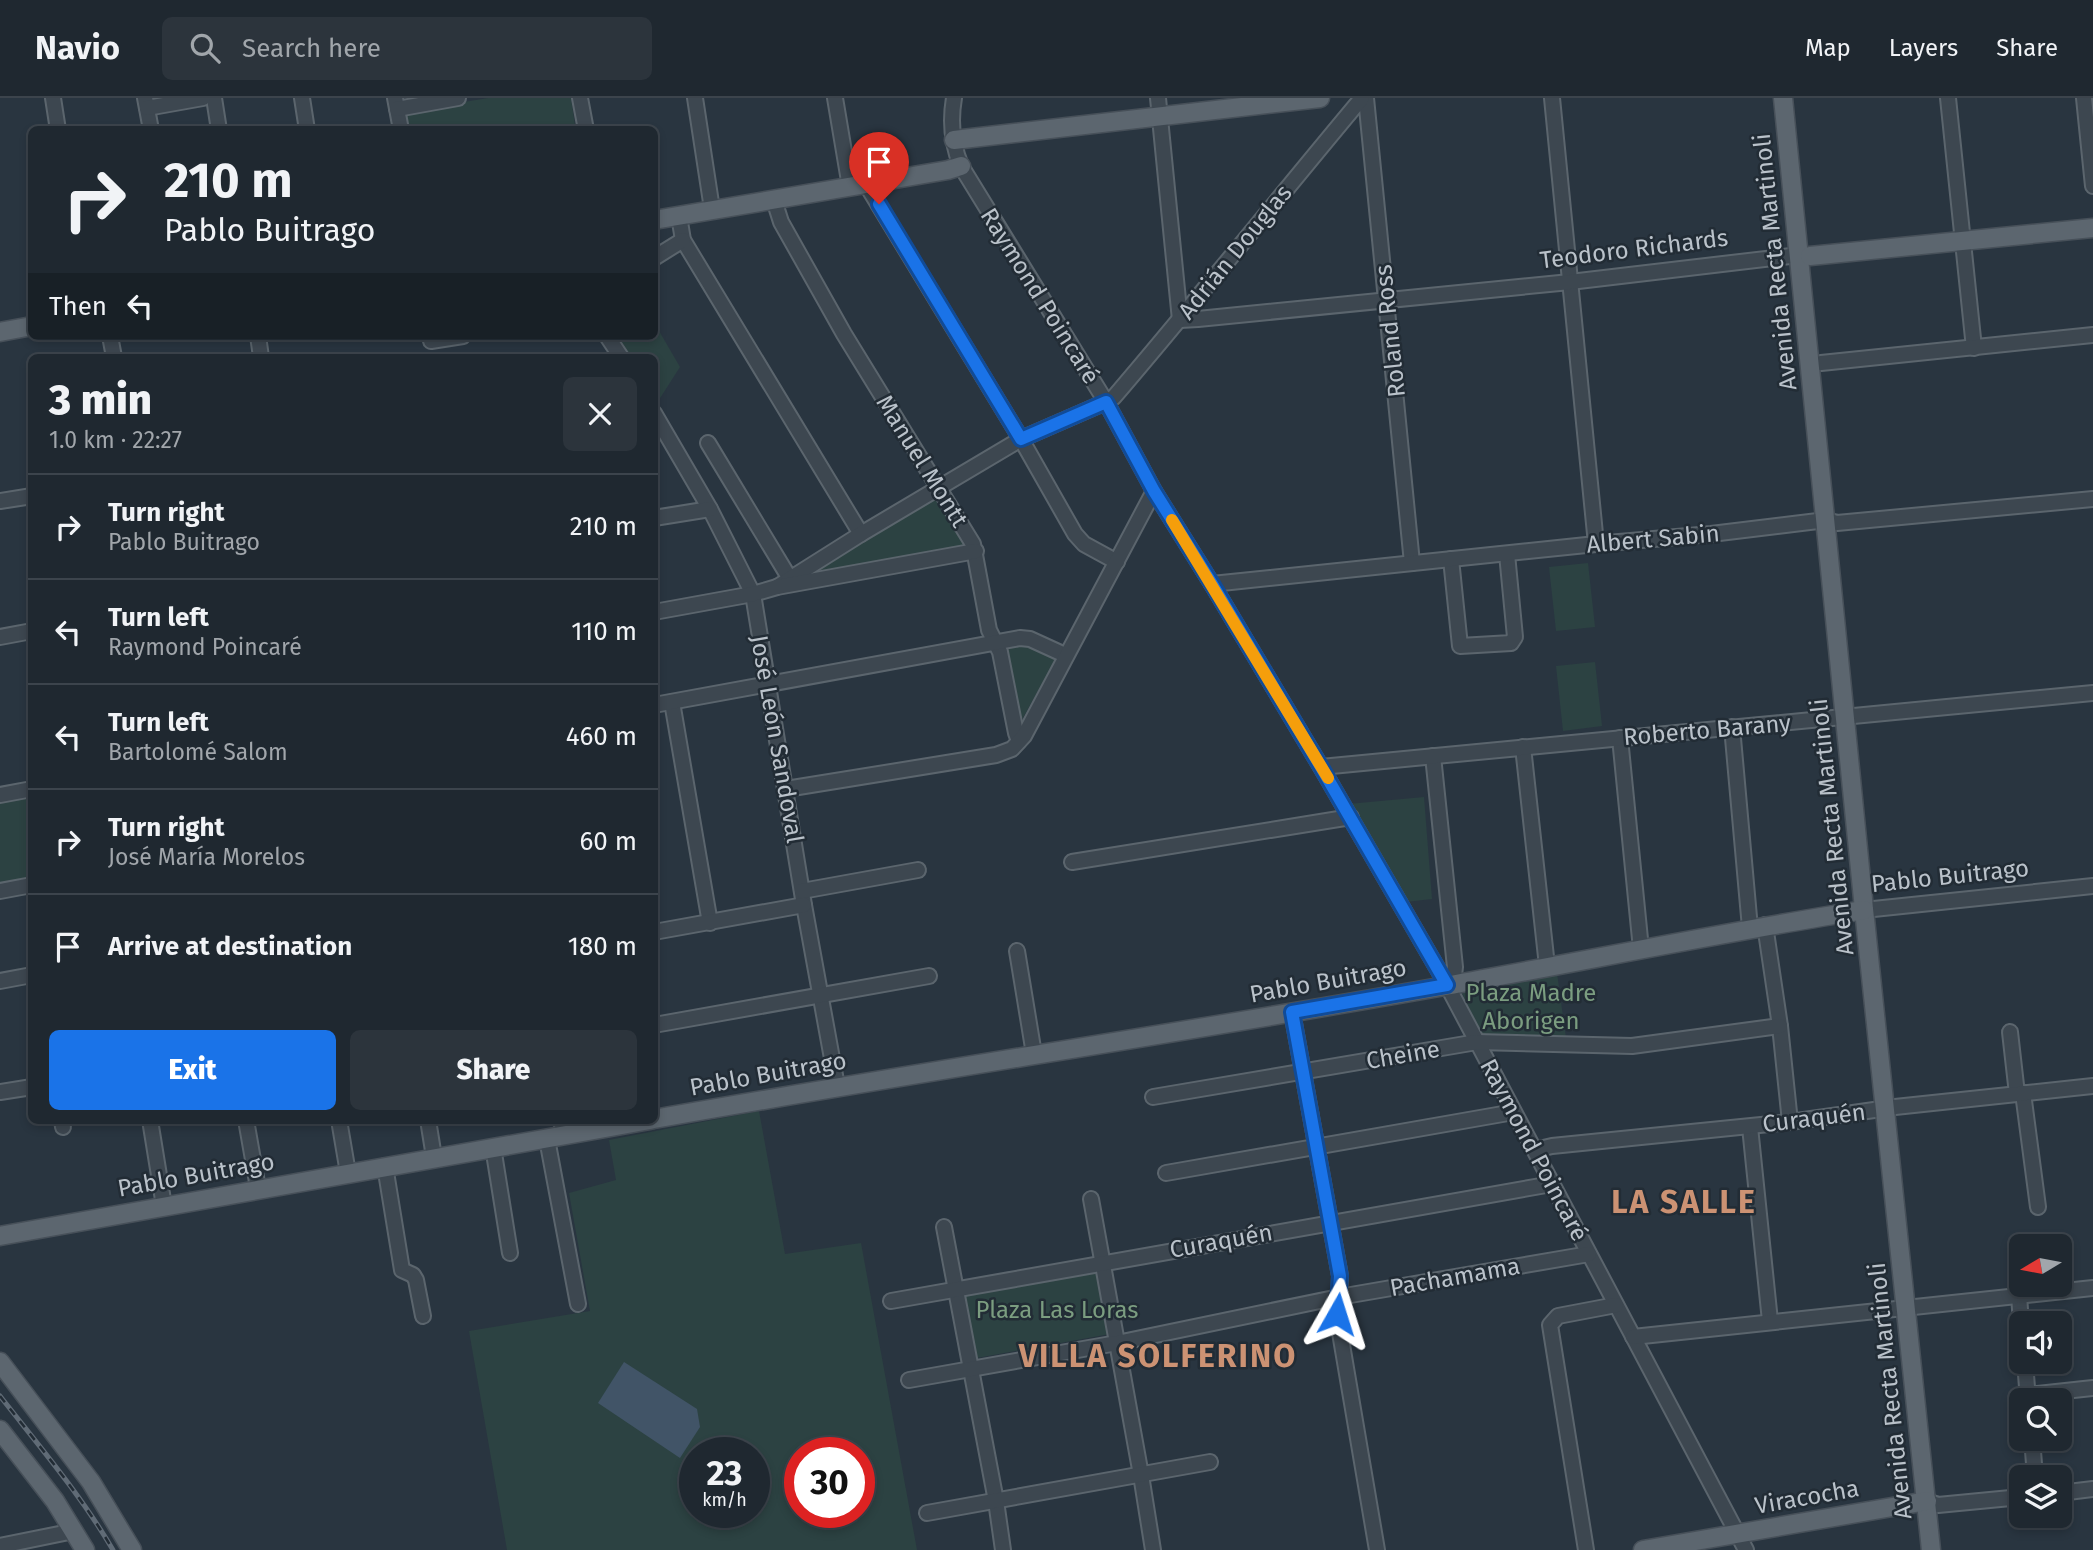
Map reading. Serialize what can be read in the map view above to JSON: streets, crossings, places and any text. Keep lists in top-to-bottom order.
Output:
{
  "streets": {
    "main road": [
      "Teodoro Richards",
      "Avenida Recta Martinoli",
      "Pablo Buitrago",
      "Viracocha"
    ],
    "street": [
      "Adrián Douglas",
      "Raymond Poincaré",
      "Roland Ross",
      "Manuel Montt",
      "Albert Sabin",
      "Roberto Barany",
      "José León Sandoval",
      "Cheine",
      "Curaquén",
      "Pachamama"
    ]
  },
  "crossings": [
    ["Teodoro Richards", "Adrián Douglas"],
    ["Teodoro Richards", "Avenida Recta Martinoli"],
    ["Teodoro Richards", "Roland Ross"],
    ["Adrián Douglas", "Raymond Poincaré"],
    ["Adrián Douglas", "Roland Ross"],
    ["Avenida Recta Martinoli", "Albert Sabin"],
    ["Avenida Recta Martinoli", "Roberto Barany"],
    ["Avenida Recta Martinoli", "Pablo Buitrago"],
    ["Avenida Recta Martinoli", "Curaquén"],
    ["Avenida Recta Martinoli", "Viracocha"],
    ["Raymond Poincaré", "Albert Sabin"],
    ["Raymond Poincaré", "Roberto Barany"],
    ["Raymond Poincaré", "Pablo Buitrago"],
    ["Raymond Poincaré", "Cheine"],
    ["Raymond Poincaré", "Curaquén"],
    ["Raymond Poincaré", "Pachamama"],
    ["Raymond Poincaré", "Viracocha"],
    ["Roland Ross", "Albert Sabin"],
    ["José León Sandoval", "Pablo Buitrago"]
  ],
  "districts": ["LA SALLE", "VILLA SOLFERINO"],
  "parks": ["Plaza Madre Aborigen", "Plaza Las Loras"],
  "north": "left",
  "page": {
    "header": "Navio",
    "search": "Search here",
    "nav": ["Map", "Layers", "Share"],
    "turn": ["210 m", "Pablo Buitrago"],
    "then": "Then",
    "heading": ["3 min", "1.0 km · 22:27"],
    "list": [
      {
        "name": "Turn right",
        "note": "Pablo Buitrago",
        "value": "210 m"
      },
      {
        "name": "Turn left",
        "note": "Raymond Poincaré",
        "value": "110 m"
      },
      {
        "name": "Turn left",
        "note": "Bartolomé Salom",
        "value": "460 m"
      },
      {
        "name": "Turn right",
        "note": "José María Morelos",
        "value": "60 m"
      },
      {
        "name": "Arrive at destination",
        "value": "180 m"
      }
    ],
    "buttons": ["Exit", "Share"],
    "speed": "23 km/h",
    "limit": "30"
  }
}
